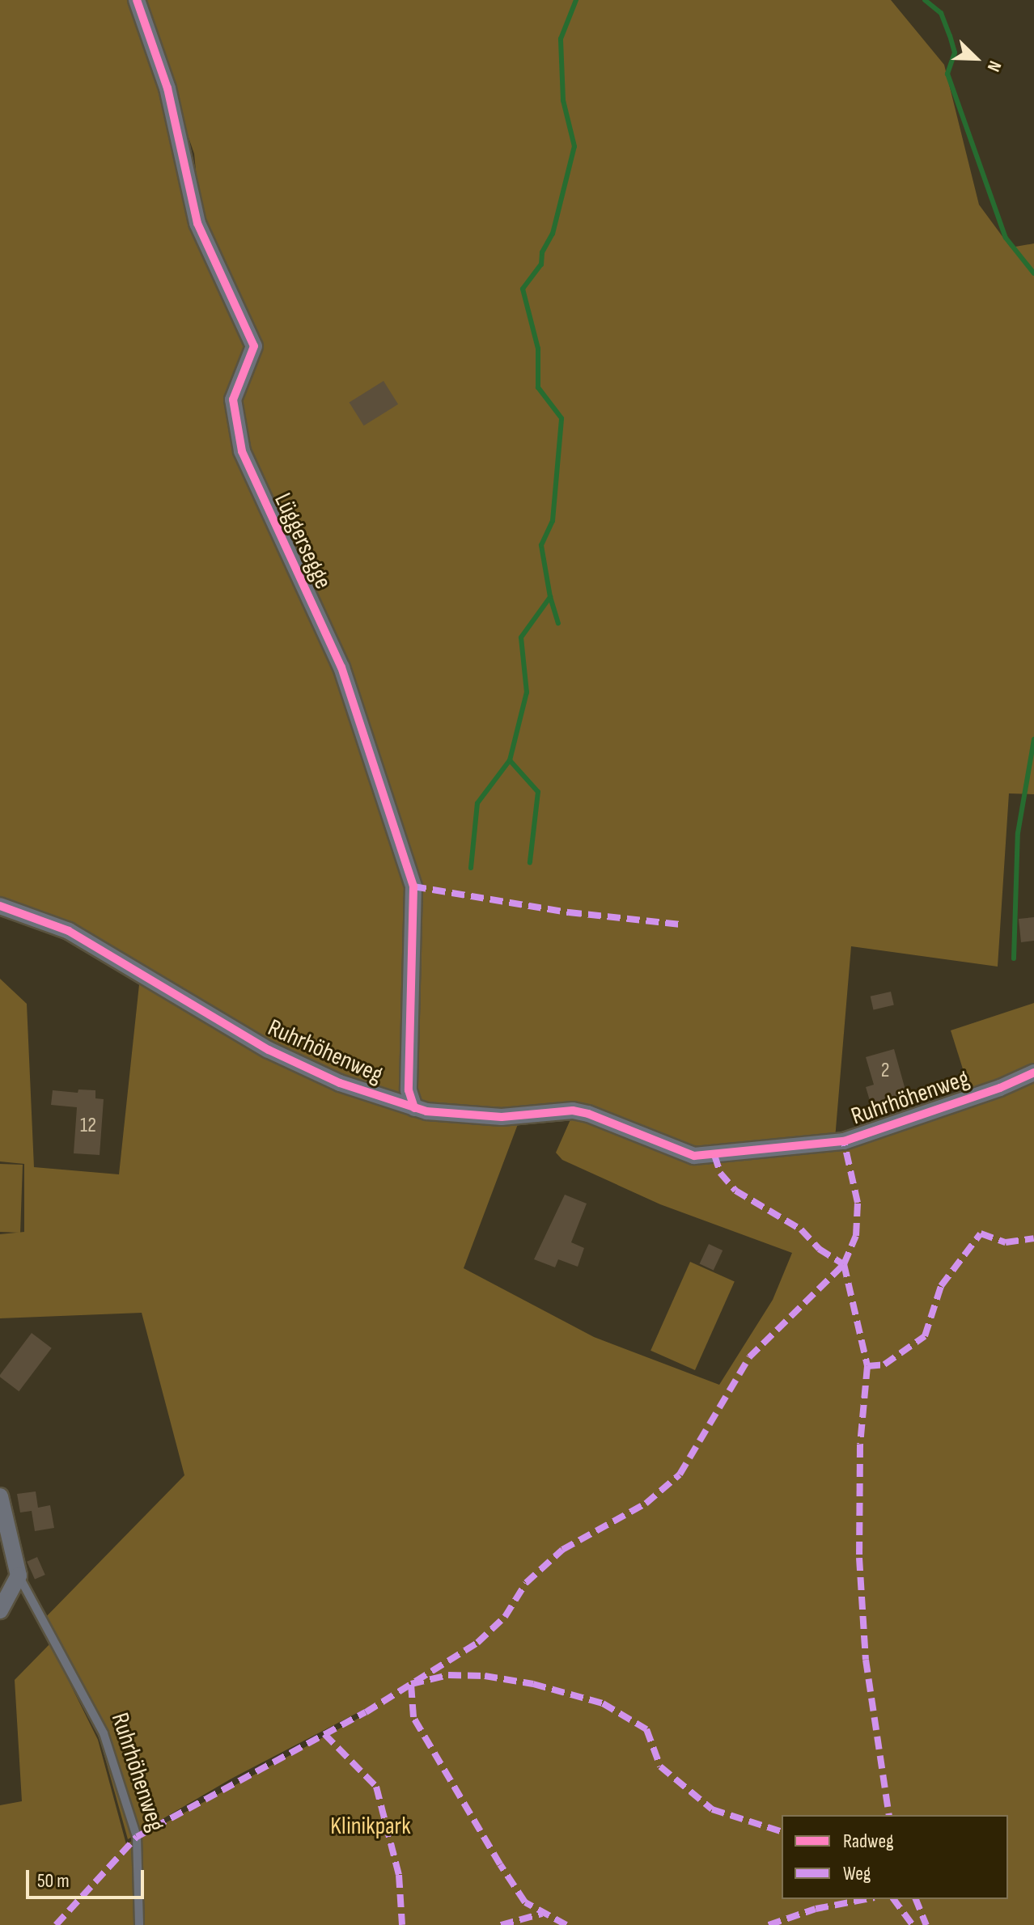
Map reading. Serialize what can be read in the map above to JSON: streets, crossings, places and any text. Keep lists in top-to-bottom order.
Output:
{
  "streets": {
    "street": ["Lüggersegge", "Ruhrhöhenweg"]
  },
  "crossings": [
    ["Lüggersegge", "Ruhrhöhenweg"]
  ],
  "parks": ["Klinikpark"],
  "house_numbers": ["2", "12"],
  "legend": ["Radweg", "Weg"],
  "scale_bar": "50 m",
  "north": "bottom right"
}
